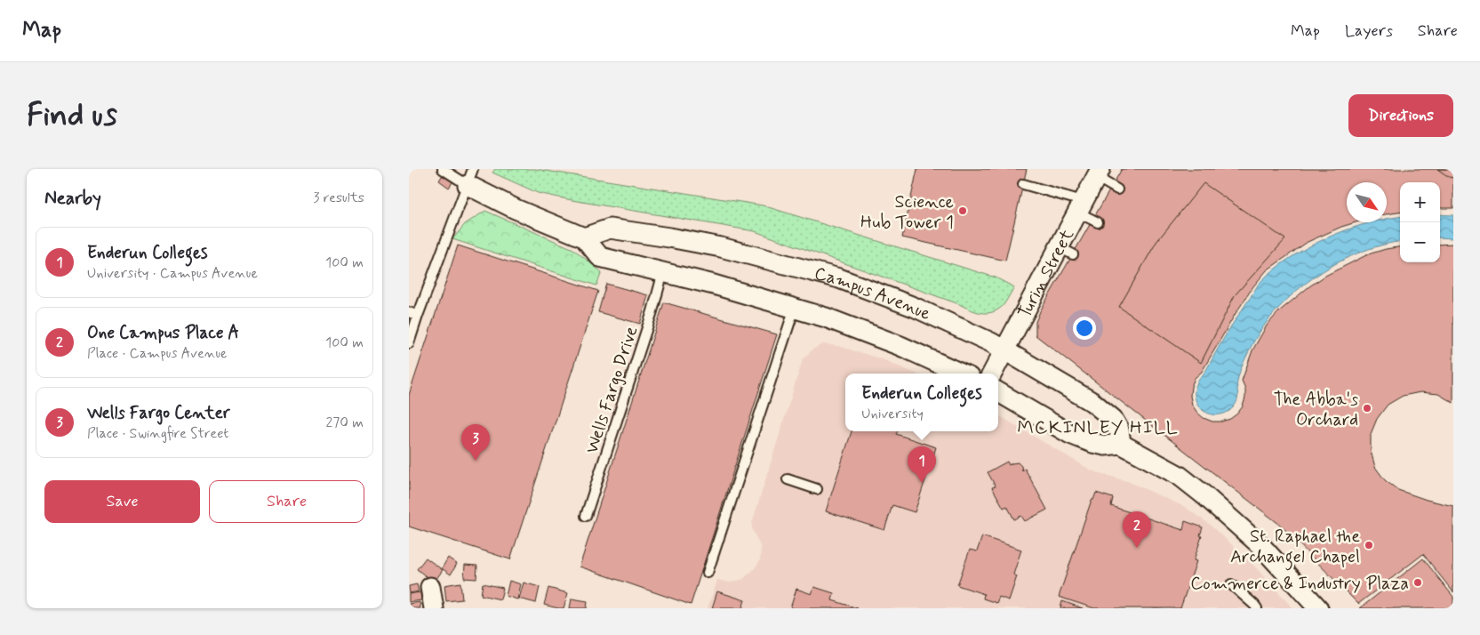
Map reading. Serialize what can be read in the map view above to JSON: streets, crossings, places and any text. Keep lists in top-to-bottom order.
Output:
{
  "streets": {
    "street": ["Turin Street", "Campus Avenue"],
    "lane": ["Wells Fargo Drive"]
  },
  "crossings": [
    ["Turin Street", "Campus Avenue"]
  ],
  "districts": ["MCKINLEY HILL"],
  "places": [
    "Science Hub Tower 1",
    "The Abba's Orchard",
    "St. Raphael the Archangel Chapel",
    "Commerce & Industry Plaza"
  ],
  "north": "bottom right",
  "page": {
    "header": "Map",
    "nav": ["Map", "Layers", "Share"],
    "buttons": [
      "Directions",
      ["Save", "Share"]
    ],
    "title": "Find us",
    "heading": ["Nearby", "3 results"],
    "map_buttons": ["+", "−"],
    "list": [
      {
        "mark": "1",
        "name": "Enderun Colleges",
        "note": "University · Campus Avenue",
        "value": "100 m"
      },
      {
        "mark": "2",
        "name": "One Campus Place A",
        "note": "Place · Campus Avenue",
        "value": "100 m"
      },
      {
        "mark": "3",
        "name": "Wells Fargo Center",
        "note": "Place · Swingfire Street",
        "value": "270 m"
      }
    ],
    "popup": ["Enderun Colleges", "University"],
    "pins": ["3", "1", "2"]
  }
}
